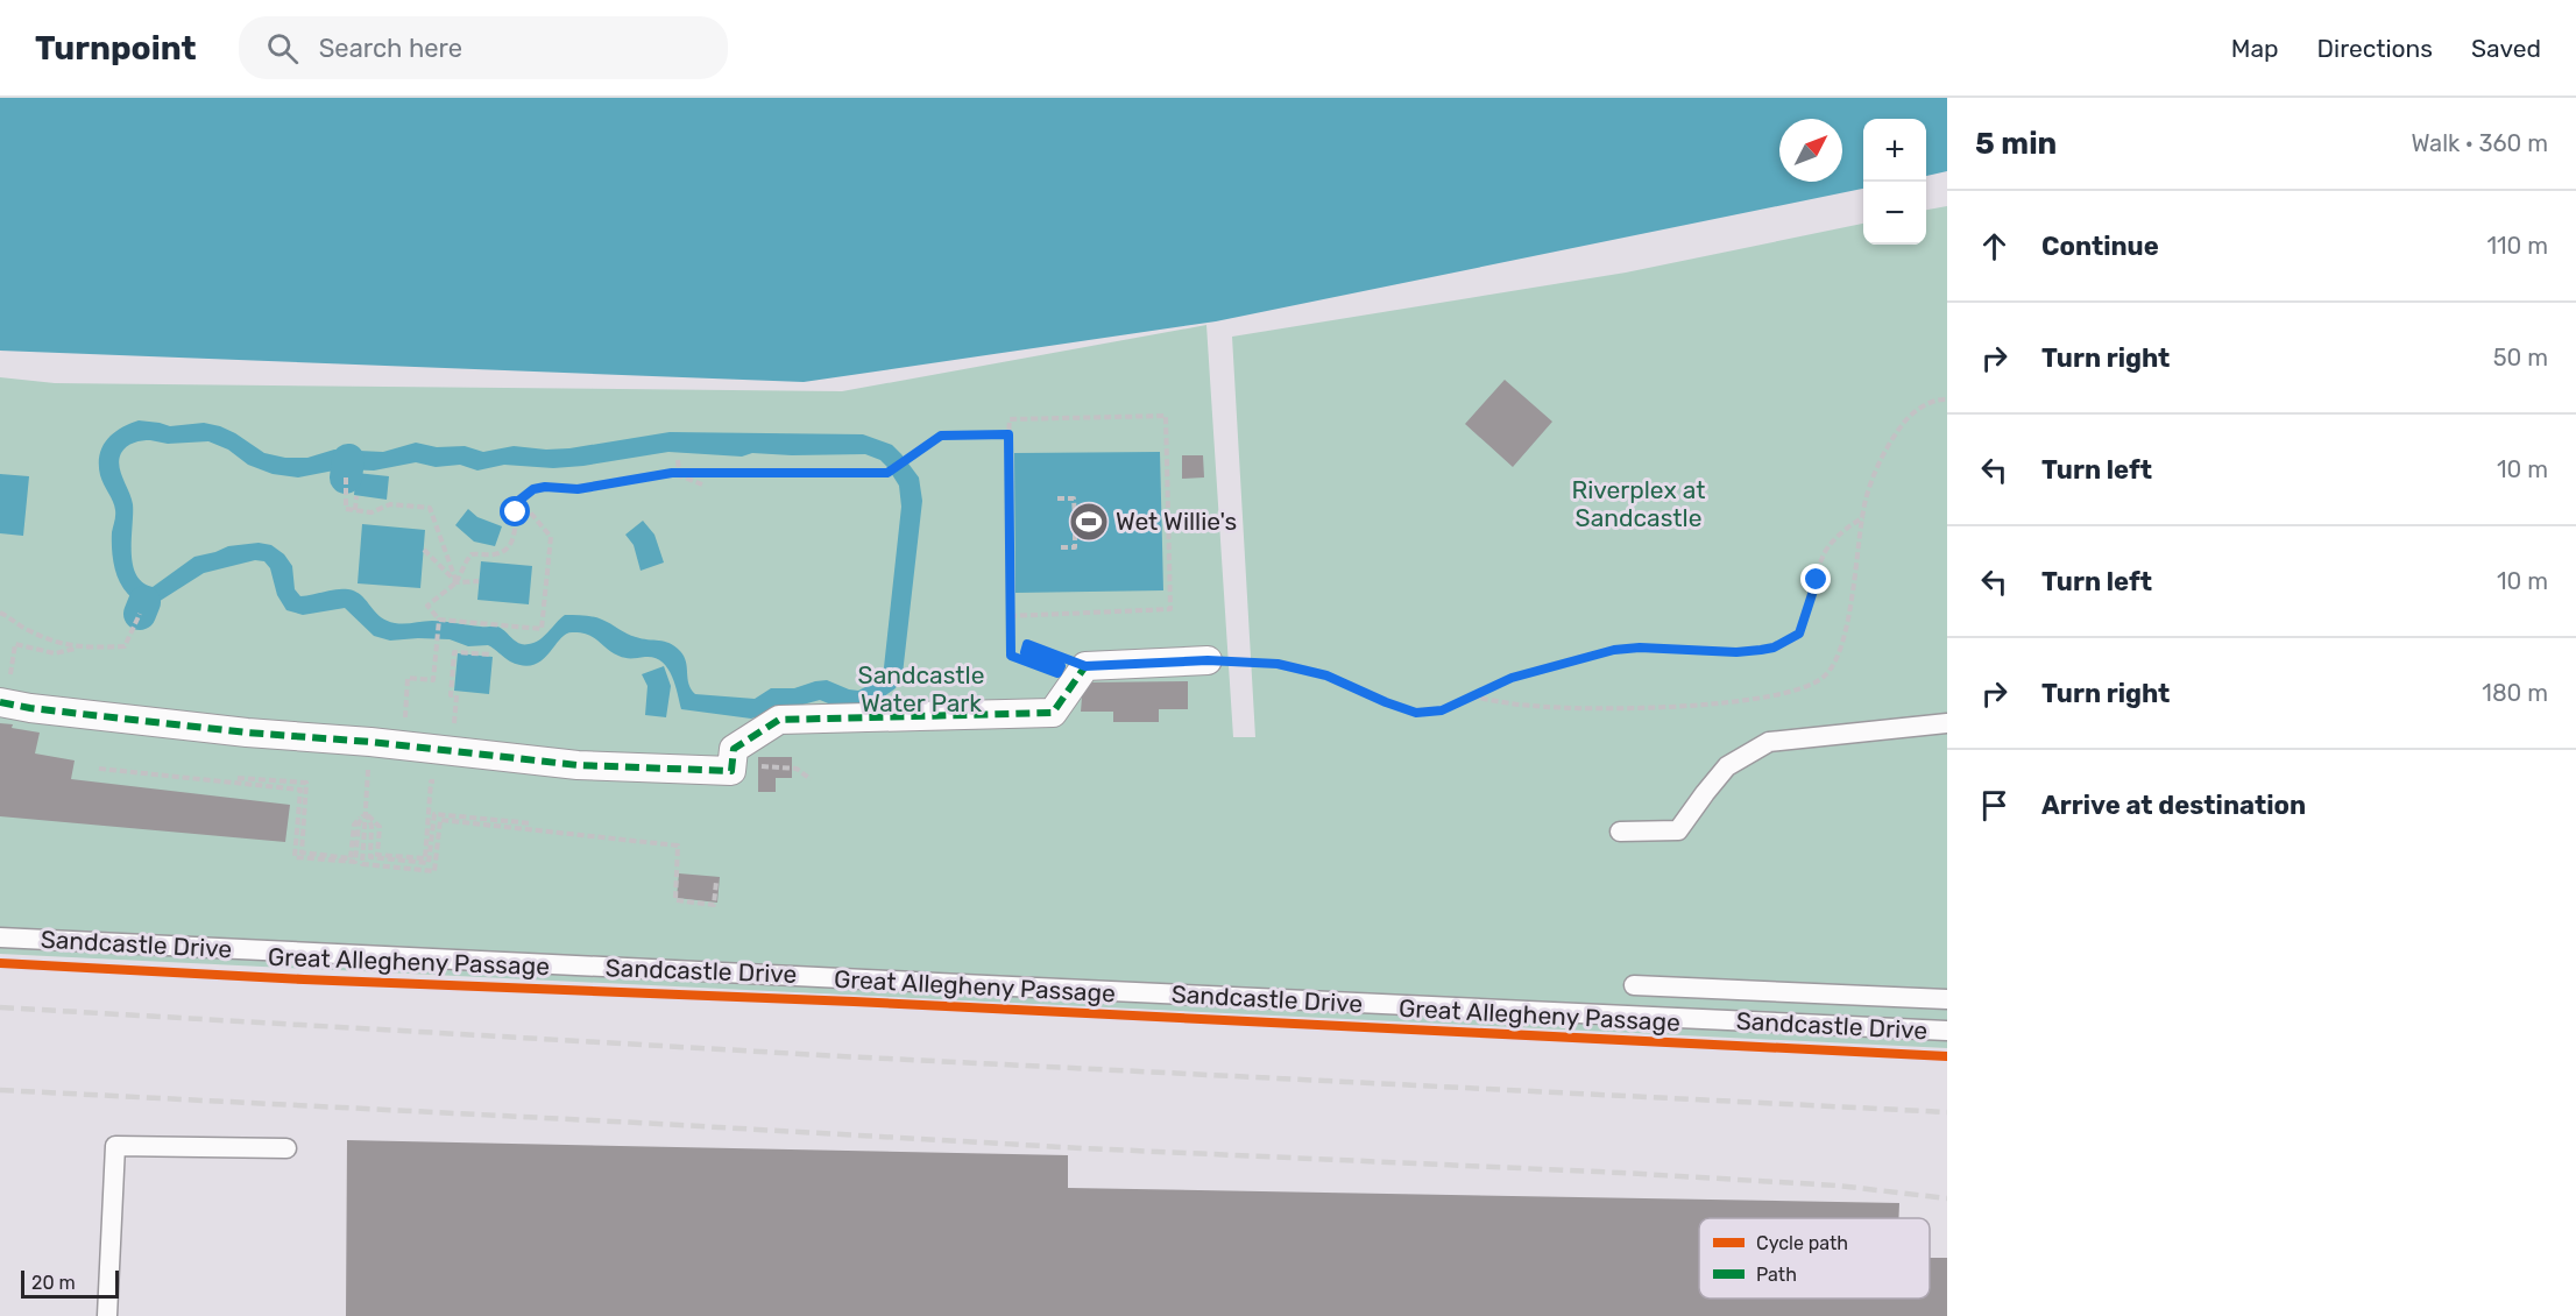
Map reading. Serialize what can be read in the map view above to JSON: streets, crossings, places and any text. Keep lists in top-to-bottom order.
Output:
{
  "streets": {
    "lane": ["Sandcastle Drive"],
    "cycle path": ["Great Allegheny Passage"]
  },
  "parks": ["Riverplex at Sandcastle", "Sandcastle Water Park"],
  "places": {
    "sports": ["Wet Willie's"]
  },
  "legend": ["Cycle path", "Path"],
  "scale_bar": "20 m",
  "north": "top right",
  "page": {
    "header": "Turnpoint",
    "search": "Search here",
    "nav": ["Map", "Directions", "Saved"],
    "heading": ["5 min", "Walk · 360 m"],
    "map_buttons": ["+", "−"],
    "list": [
      ["Continue", "110 m"],
      ["Turn right", "50 m"],
      ["Turn left", "10 m"],
      ["Turn left", "10 m"],
      ["Turn right", "180 m"],
      "Arrive at destination"
    ],
    "scale": "20 m"
  }
}
